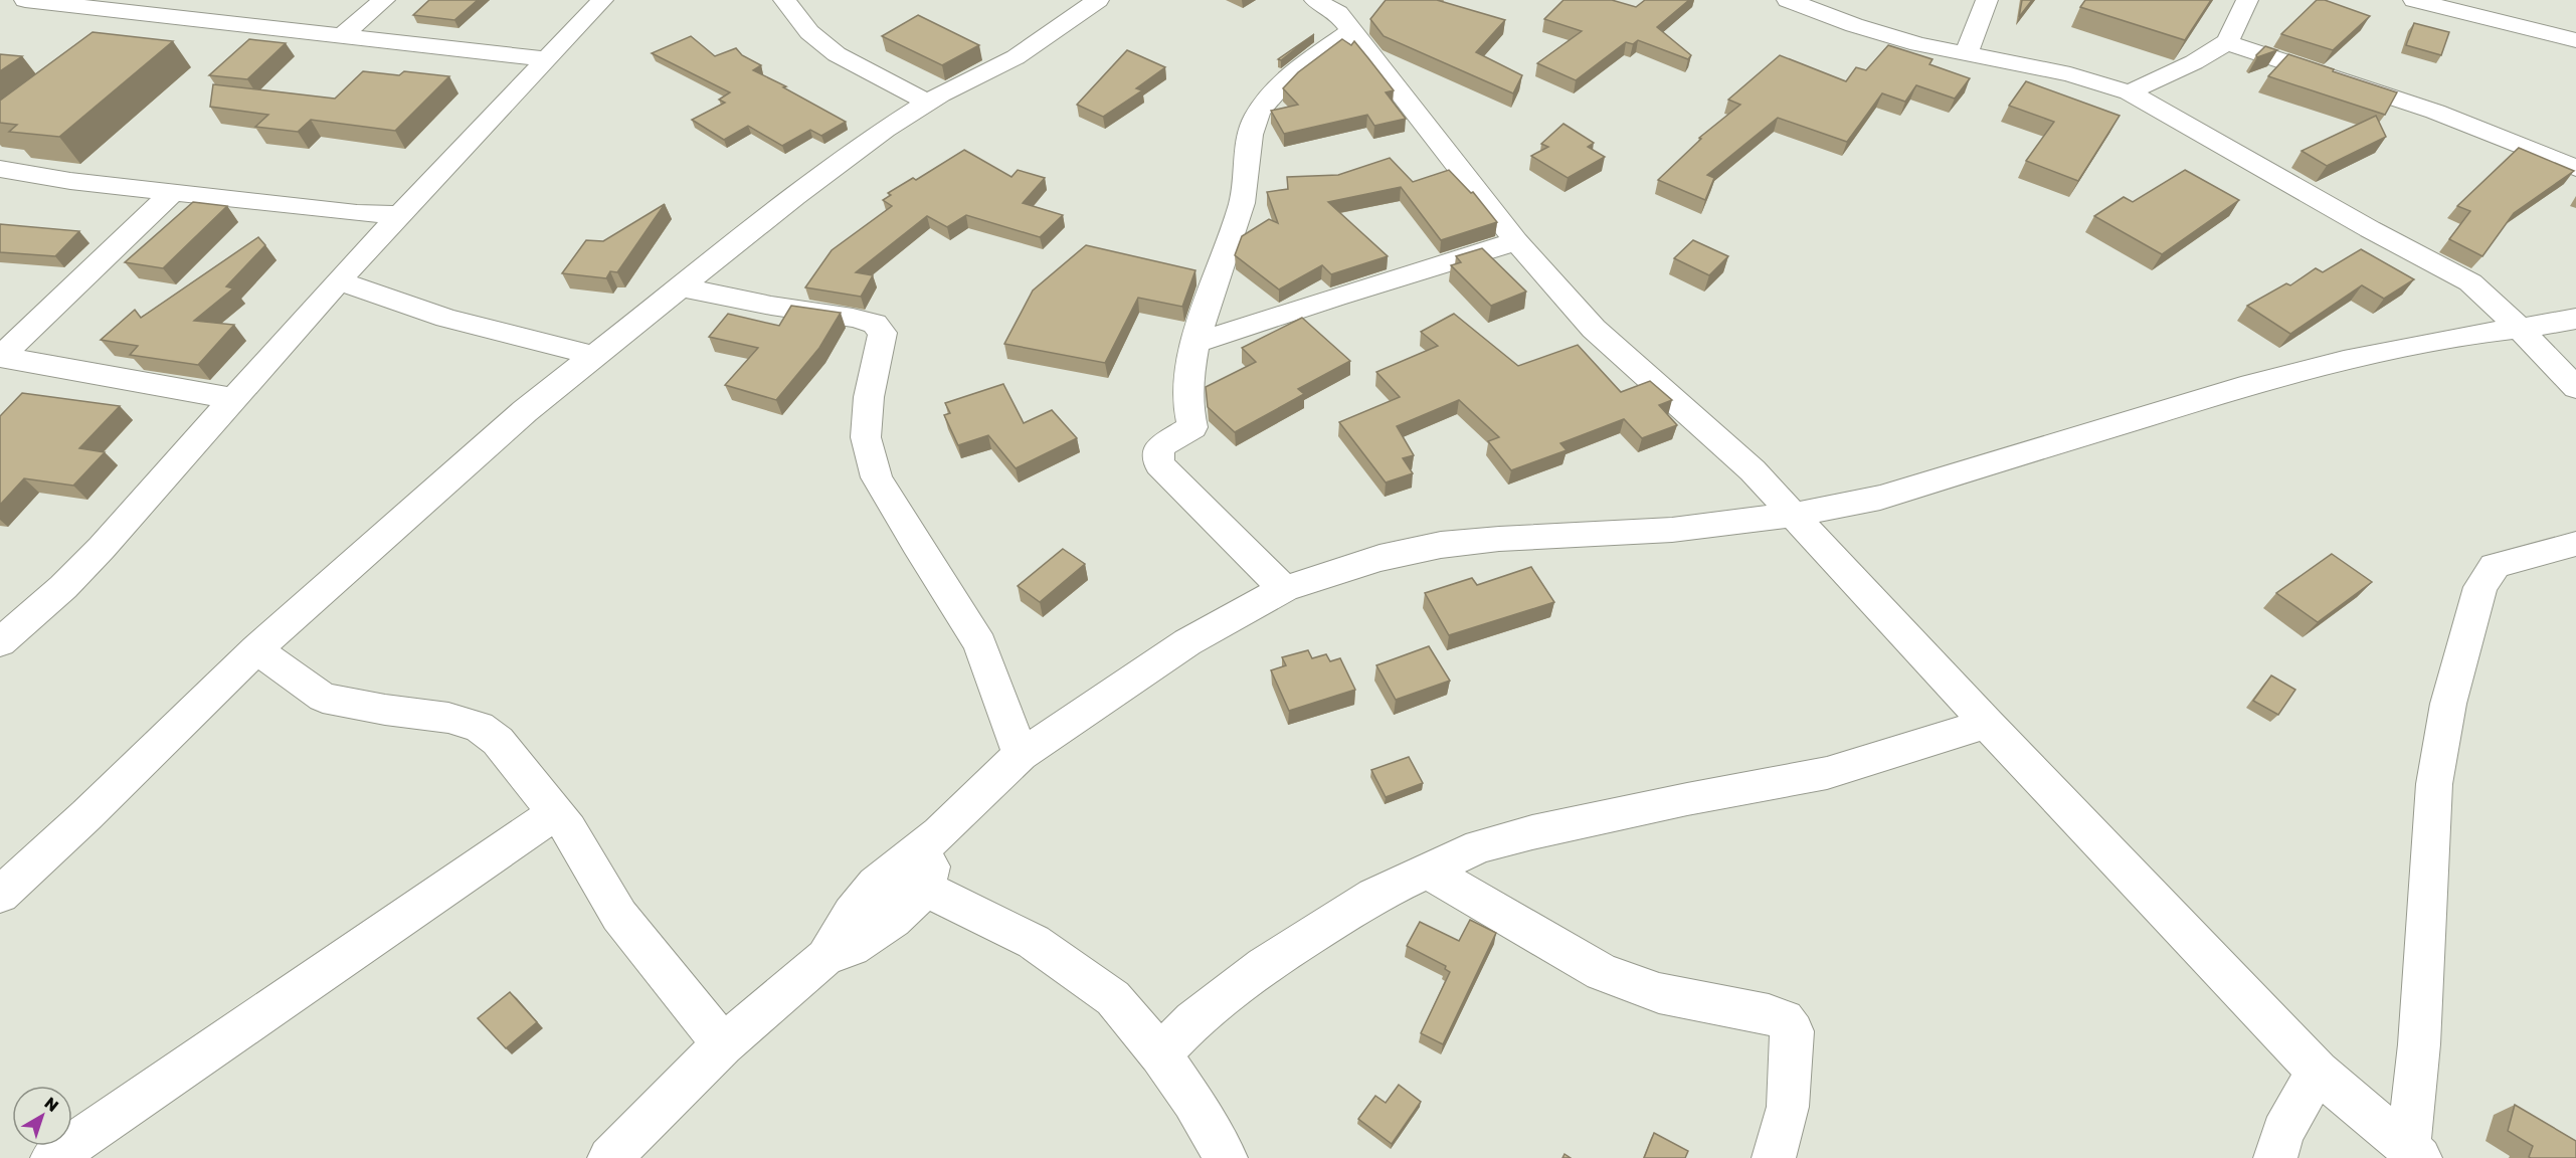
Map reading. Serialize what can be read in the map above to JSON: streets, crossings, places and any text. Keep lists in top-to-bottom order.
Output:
{
  "north": "top right"
}
